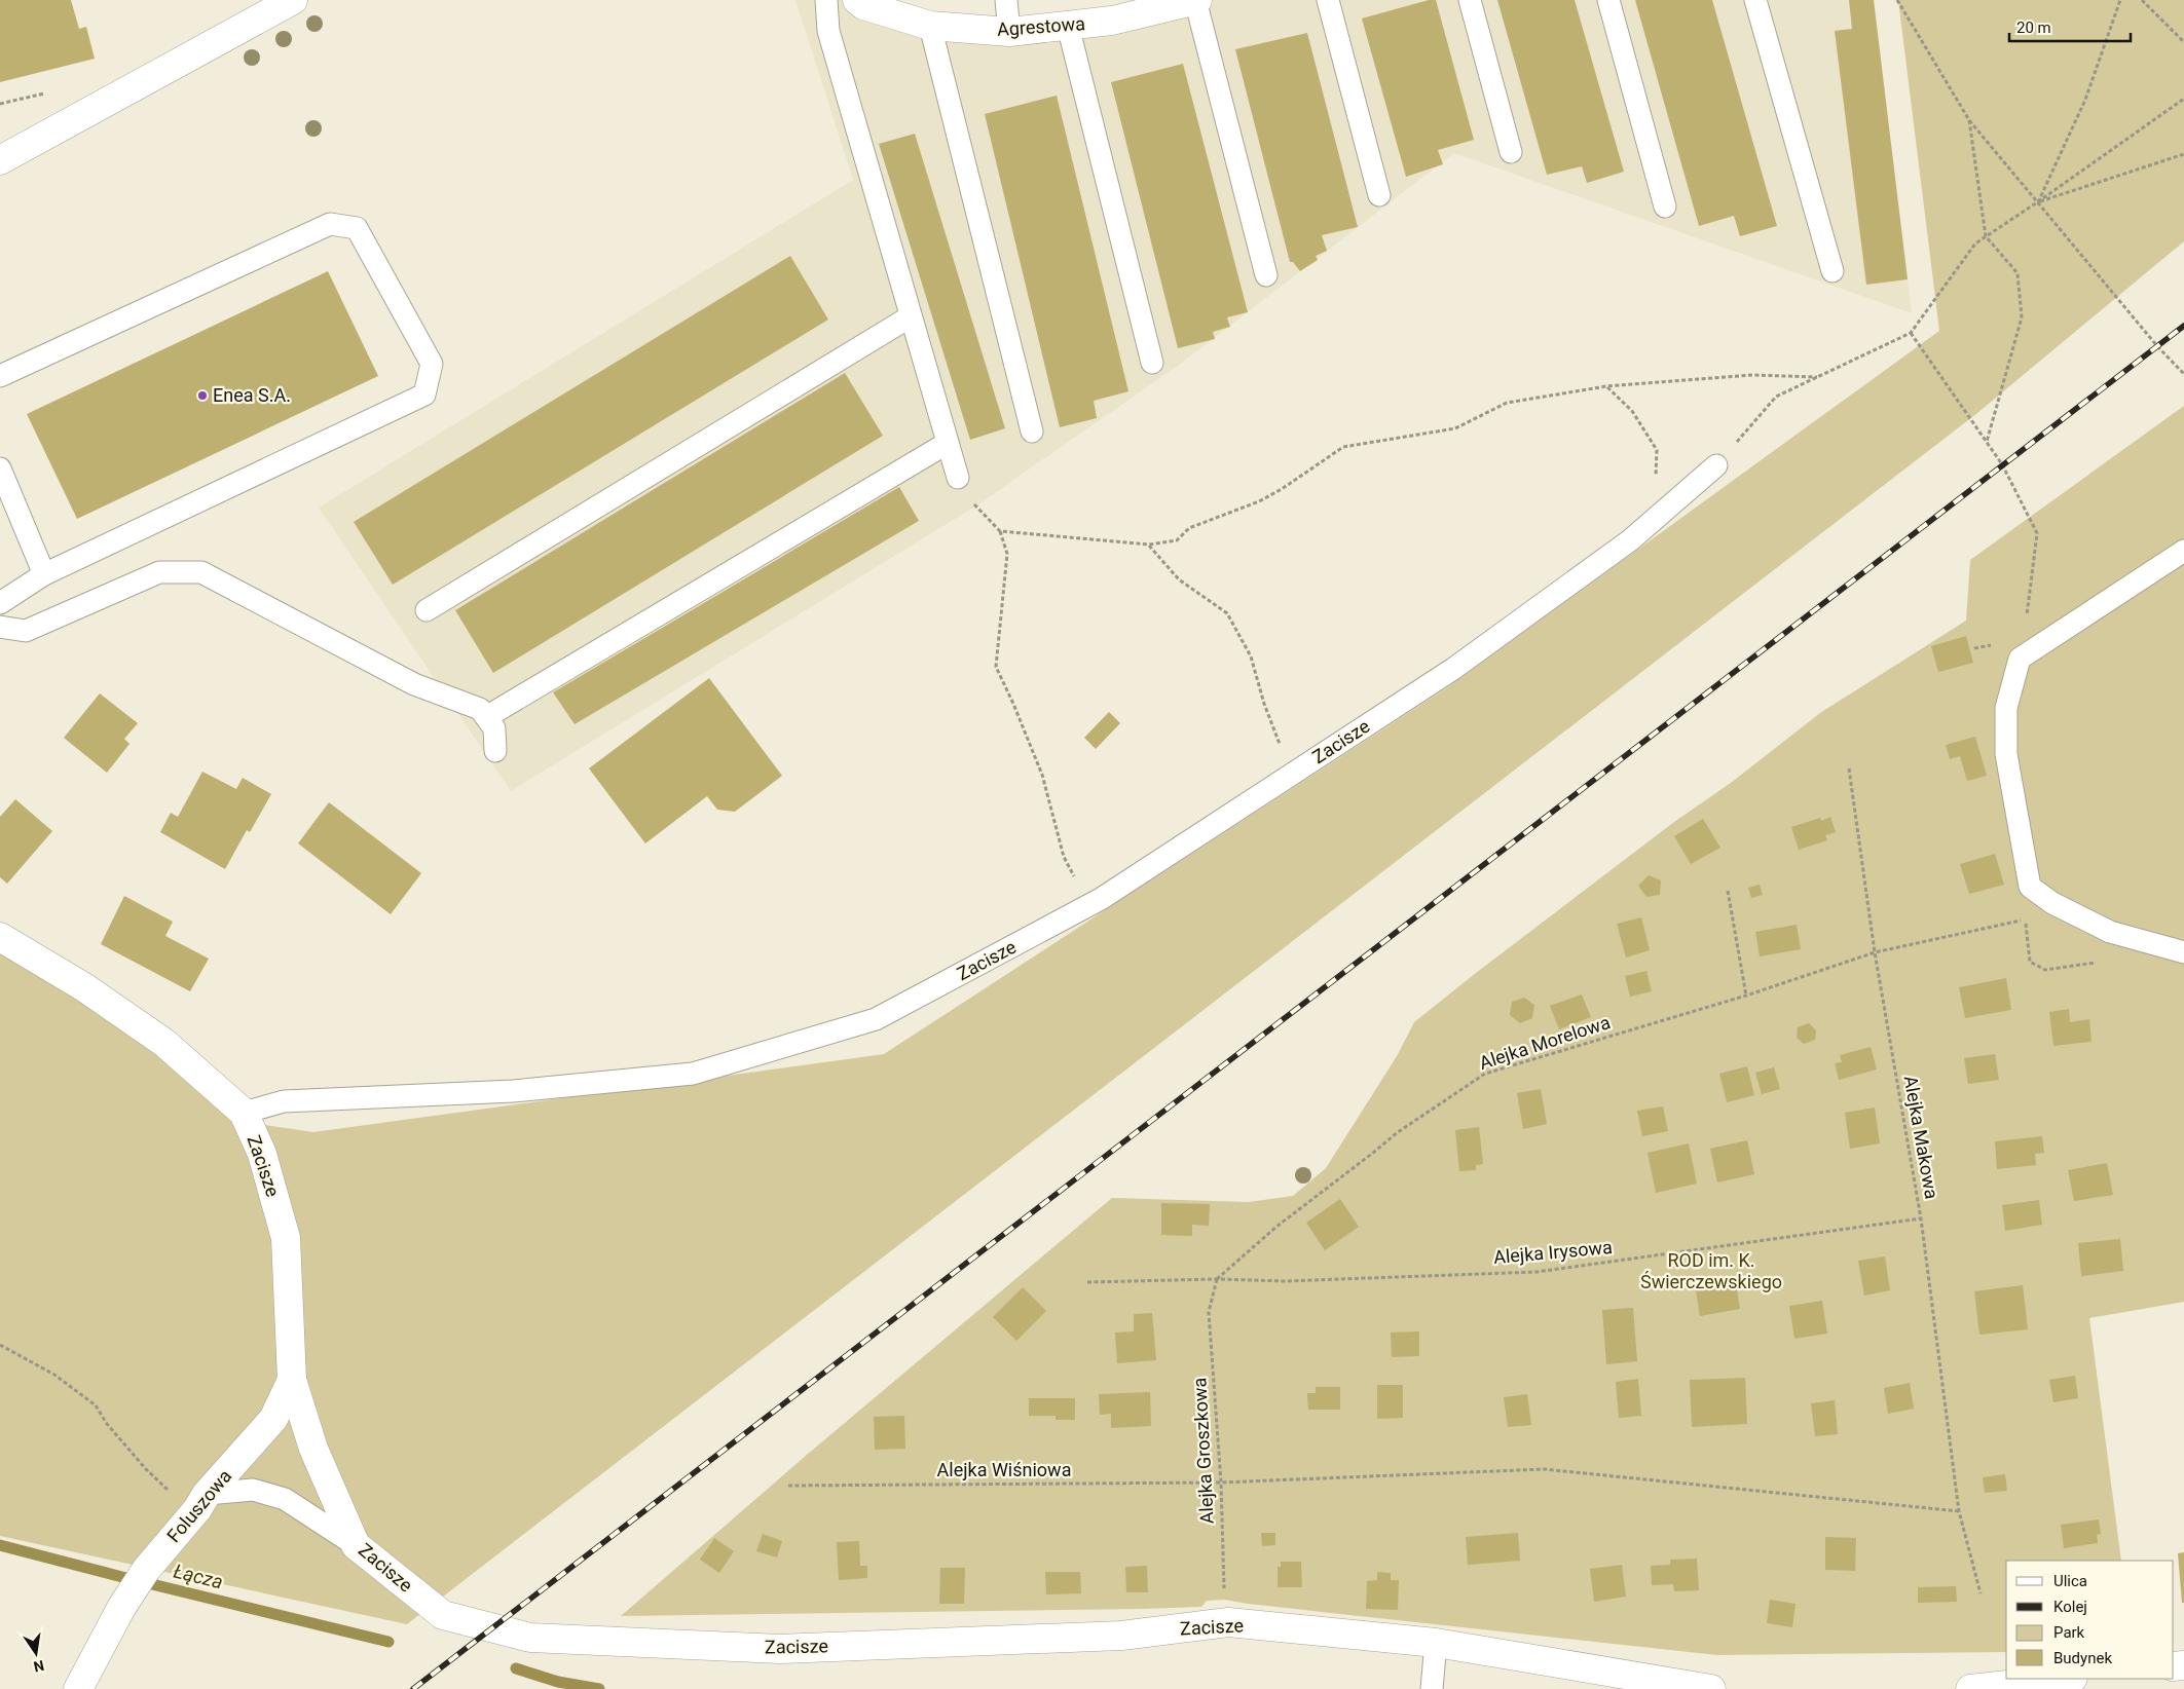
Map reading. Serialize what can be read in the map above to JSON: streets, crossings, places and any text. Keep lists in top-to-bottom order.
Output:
{
  "streets": {
    "street": ["Agrestowa", "Zacisze", "Foluszowa"],
    "path": [
      "Alejka Morelowa",
      "Alejka Makowa",
      "Alejka Irysowa",
      "Alejka Groszkowa",
      "Alejka Wiśniowa"
    ]
  },
  "crossings": [
    ["Zacisze", "Alejka Groszkowa"],
    ["Zacisze", "Foluszowa"],
    ["Alejka Morelowa", "Alejka Makowa"],
    ["Alejka Morelowa", "Alejka Irysowa"],
    ["Alejka Morelowa", "Alejka Groszkowa"],
    ["Alejka Makowa", "Alejka Irysowa"],
    ["Alejka Makowa", "Alejka Wiśniowa"],
    ["Alejka Irysowa", "Alejka Groszkowa"],
    ["Alejka Groszkowa", "Alejka Wiśniowa"]
  ],
  "water": ["Łącza"],
  "parks": ["ROD im. K. Świerczewskiego"],
  "places": ["Enea S.A."],
  "legend": [
    "Ulica",
    "Kolej",
    "Park",
    "Budynek"
  ],
  "scale_bar": "20 m",
  "north": "bottom"
}
